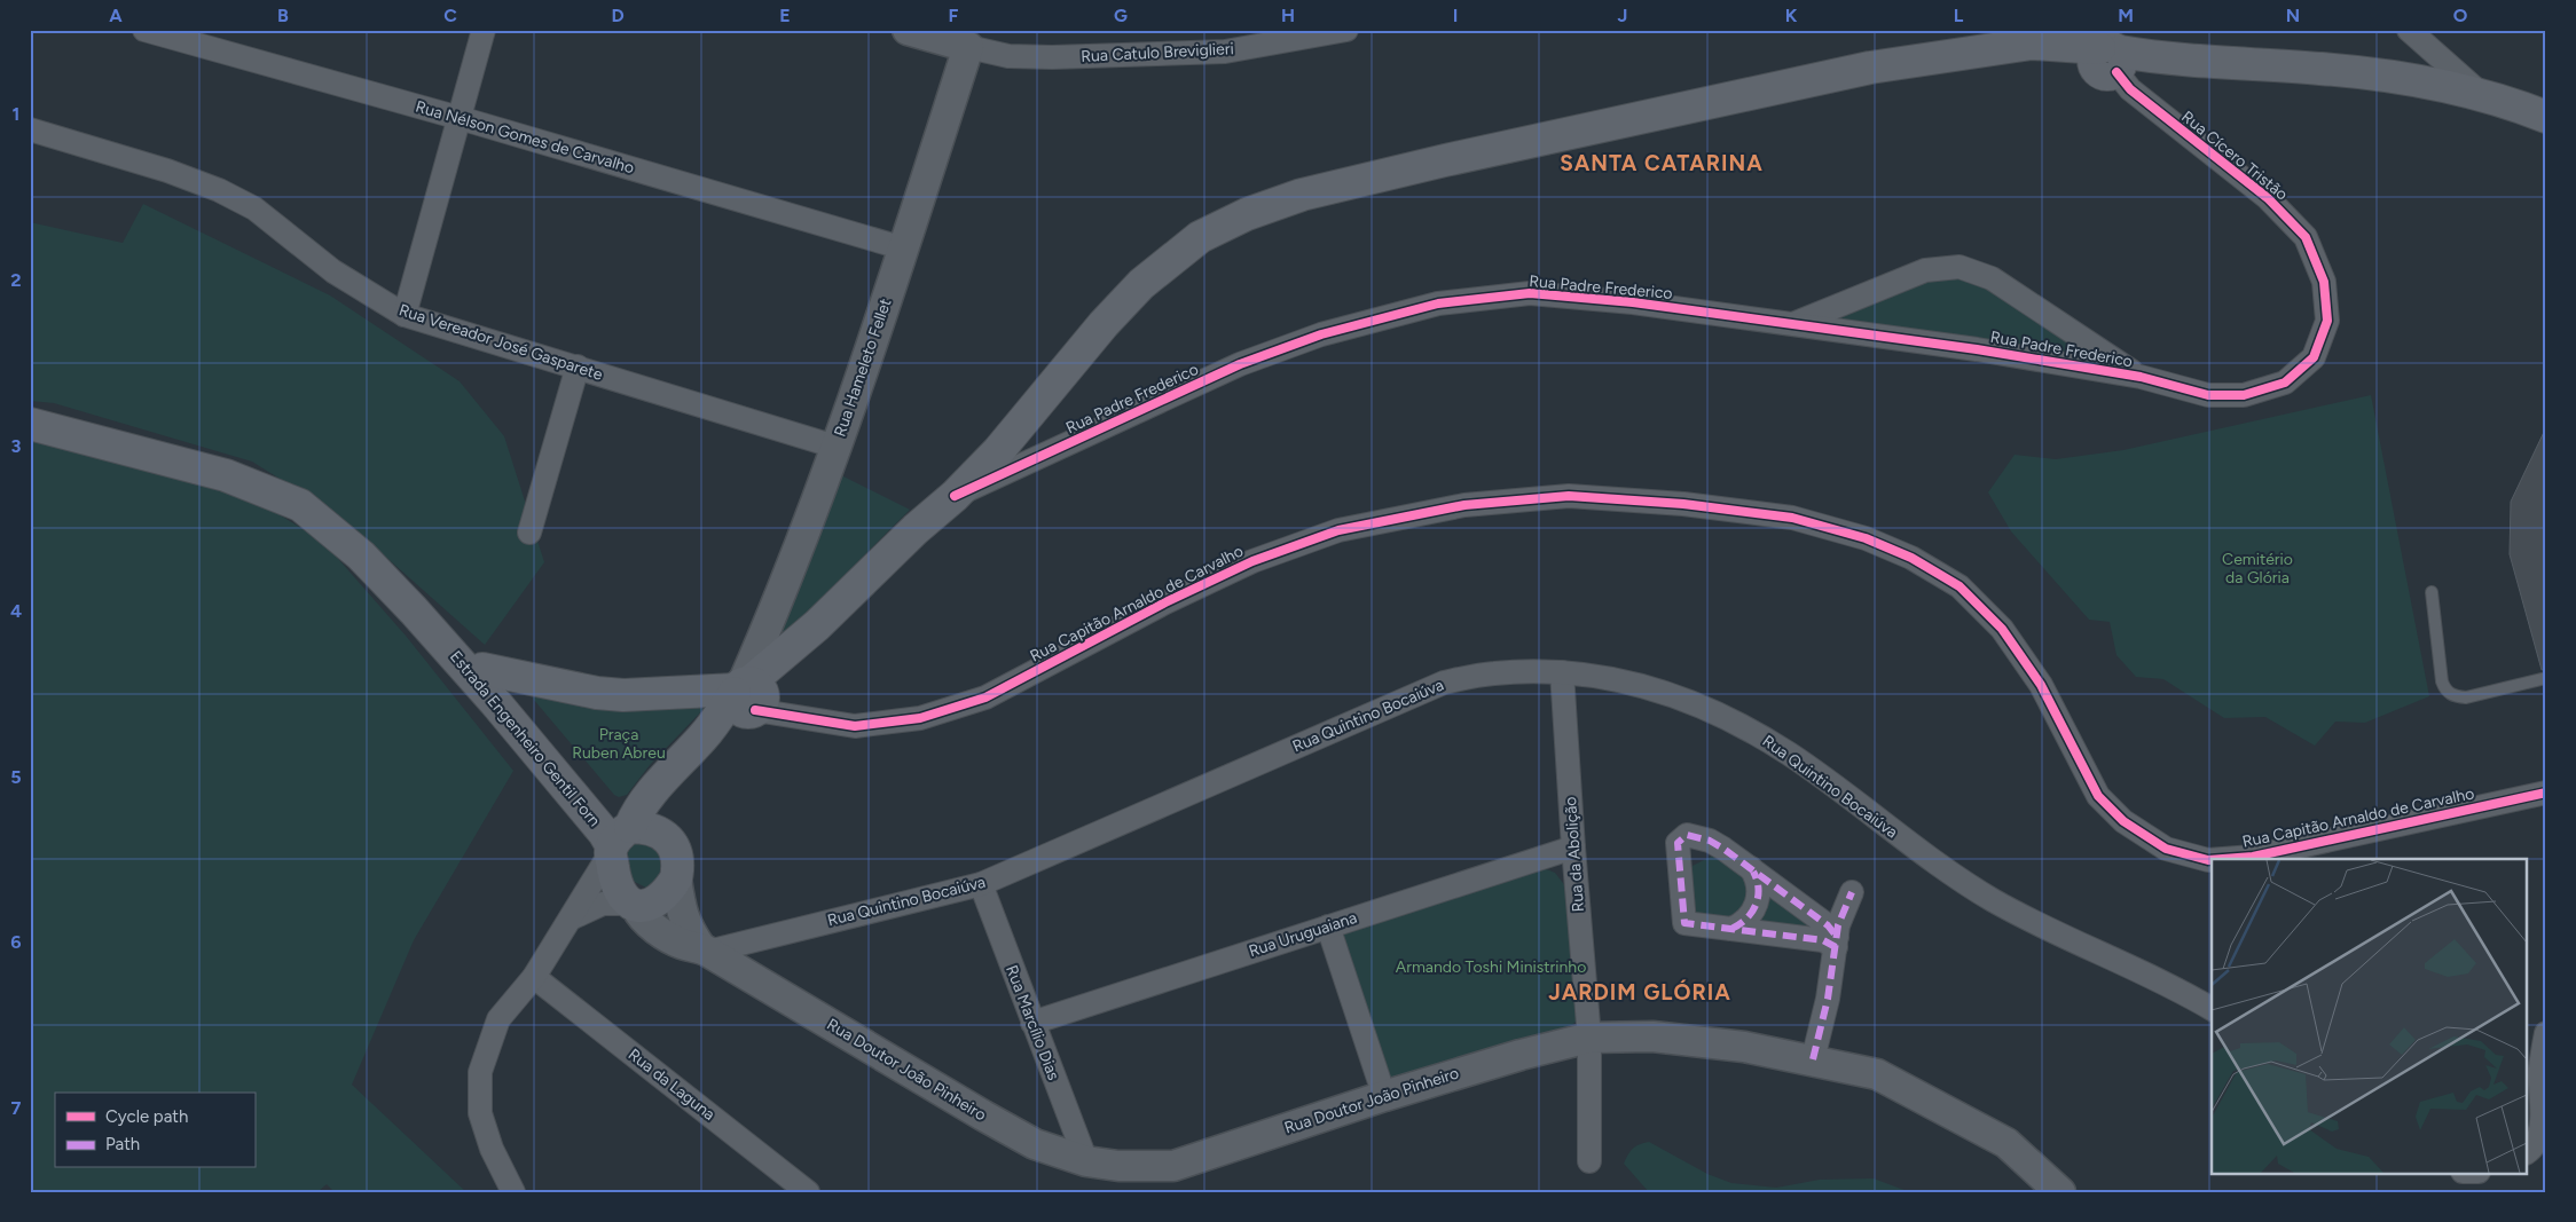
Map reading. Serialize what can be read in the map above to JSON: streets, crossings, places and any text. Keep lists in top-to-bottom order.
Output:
{
  "streets": {
    "main road": ["Estrada Engenheiro Gentil Forn"],
    "street": [
      "Rua Catulo Breviglieri",
      "Rua Nélson Gomes de Carvalho",
      "Rua Cícero Tristão",
      "Rua Padre Frederico",
      "Rua Vereador José Gasparete",
      "Rua Hameleto Fellet",
      "Rua Capitão Arnaldo de Carvalho",
      "Rua Quintino Bocaiúva",
      "Rua da Abolição",
      "Rua Uruguaiana",
      "Rua Marcílio Dias",
      "Rua Doutor João Pinheiro",
      "Rua da Laguna"
    ]
  },
  "crossings": [
    ["Rua Catulo Breviglieri", "Rua Hameleto Fellet"],
    ["Rua Nélson Gomes de Carvalho", "Rua Hameleto Fellet"],
    ["Rua Cícero Tristão", "Rua Padre Frederico"],
    ["Rua Vereador José Gasparete", "Rua Hameleto Fellet"],
    ["Rua Hameleto Fellet", "Rua Capitão Arnaldo de Carvalho"],
    ["Rua Quintino Bocaiúva", "Rua da Abolição"],
    ["Rua Quintino Bocaiúva", "Rua Marcílio Dias"],
    ["Rua Quintino Bocaiúva", "Rua Doutor João Pinheiro"],
    ["Estrada Engenheiro Gentil Forn", "Rua Doutor João Pinheiro"],
    ["Rua da Abolição", "Rua Uruguaiana"],
    ["Rua da Abolição", "Rua Doutor João Pinheiro"],
    ["Rua Uruguaiana", "Rua Marcílio Dias"],
    ["Rua Marcílio Dias", "Rua Doutor João Pinheiro"]
  ],
  "districts": ["SANTA CATARINA", "JARDIM GLÓRIA"],
  "parks": ["Cemitério da Glória", "Praça Ruben Abreu", "Armando Toshi Ministrinho"],
  "legend": ["Cycle path", "Path"],
  "grid": {
    "columns": [
      "A",
      "B",
      "C",
      "D",
      "E",
      "F",
      "G",
      "H",
      "I",
      "J",
      "K",
      "L",
      "M",
      "N",
      "O"
    ],
    "rows": [
      "1",
      "2",
      "3",
      "4",
      "5",
      "6",
      "7"
    ]
  }
}
